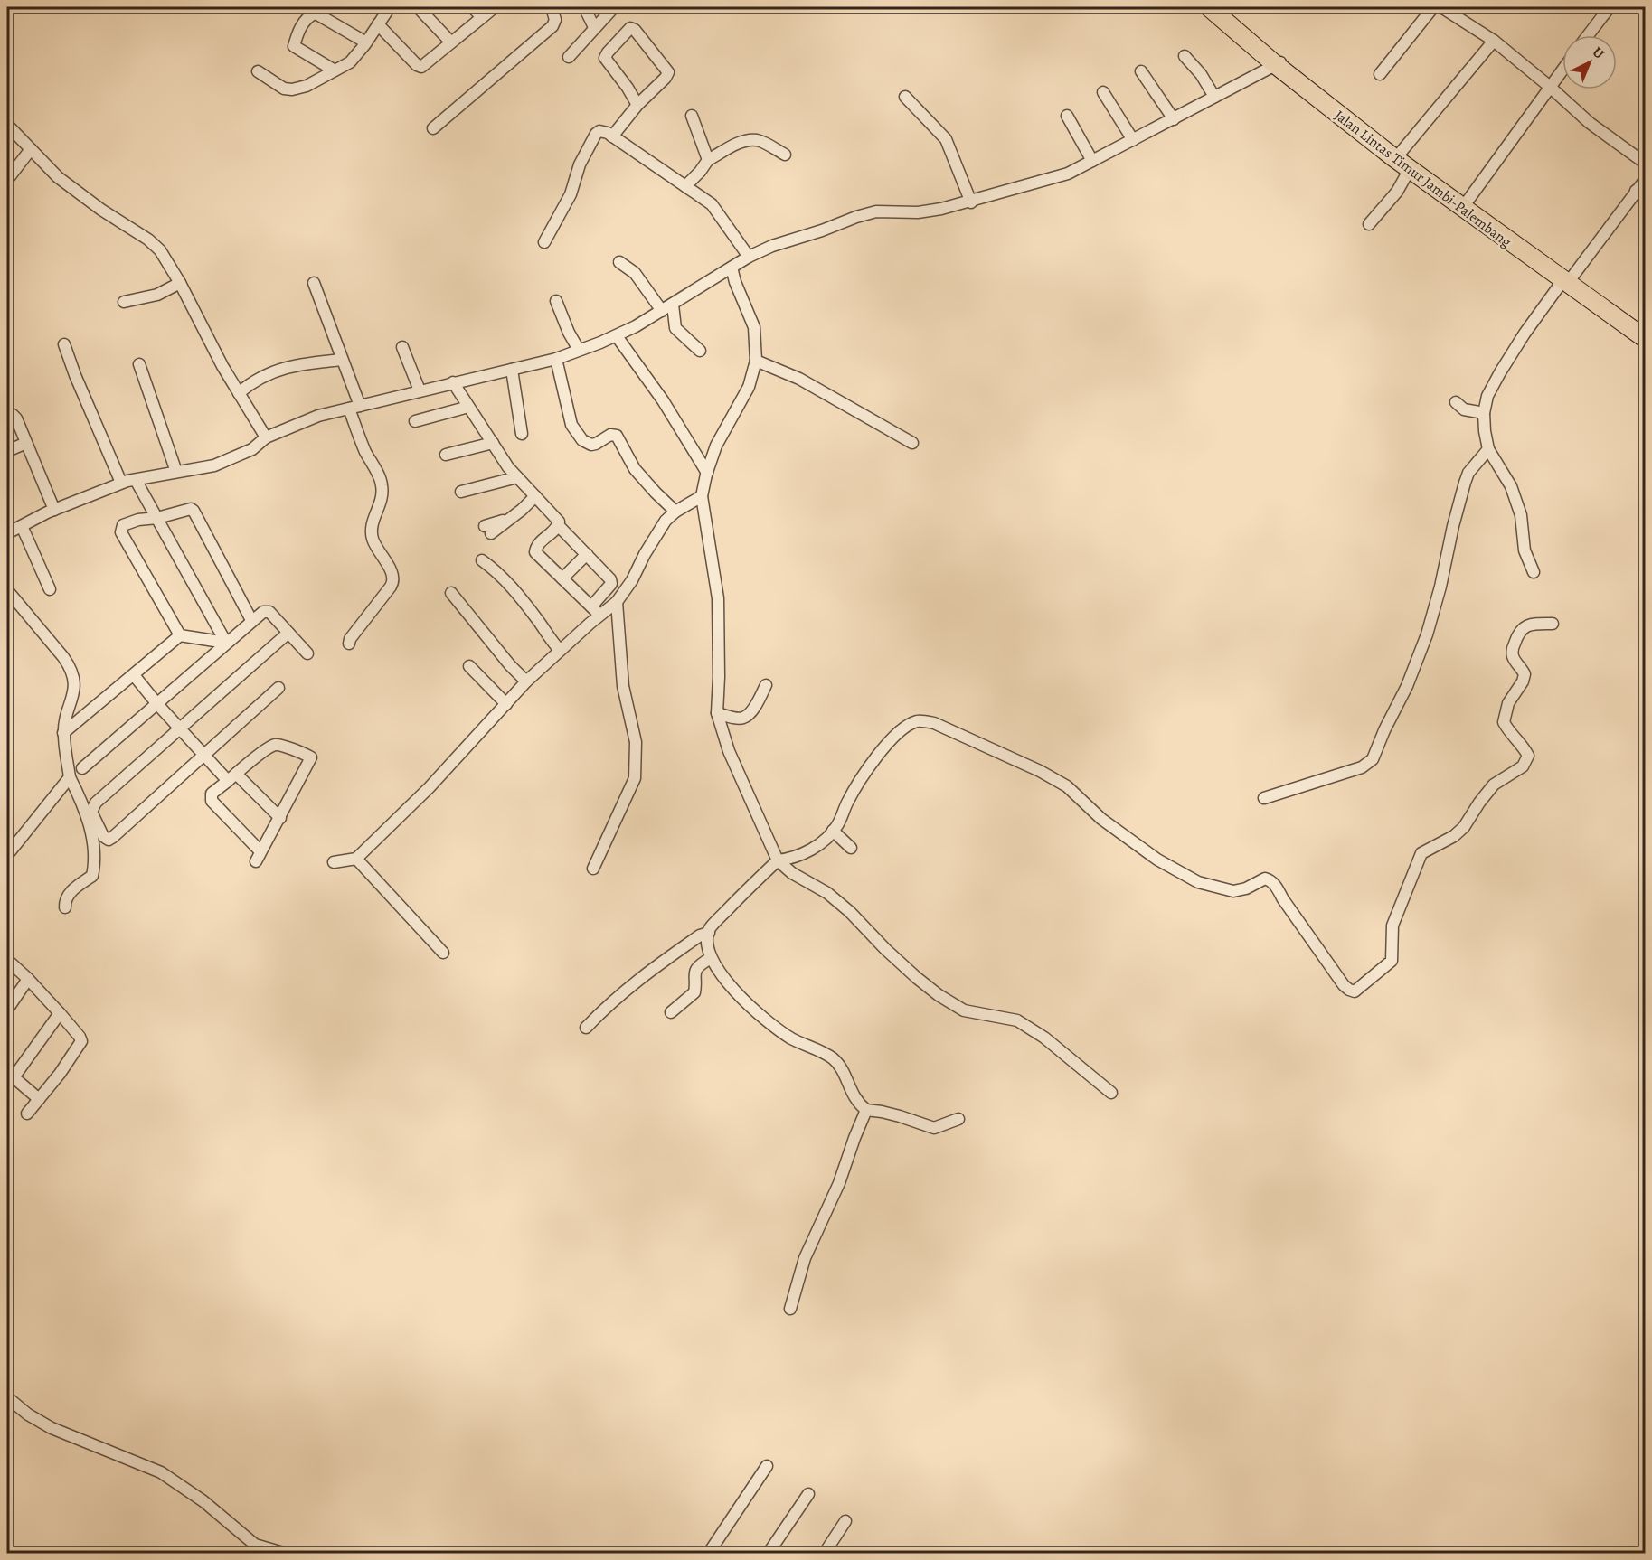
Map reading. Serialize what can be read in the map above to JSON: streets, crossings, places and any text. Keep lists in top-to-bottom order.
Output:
{
  "streets": {
    "highway": ["Jalan Lintas Timur Jambi-Palembang"]
  },
  "north": "top right"
}
